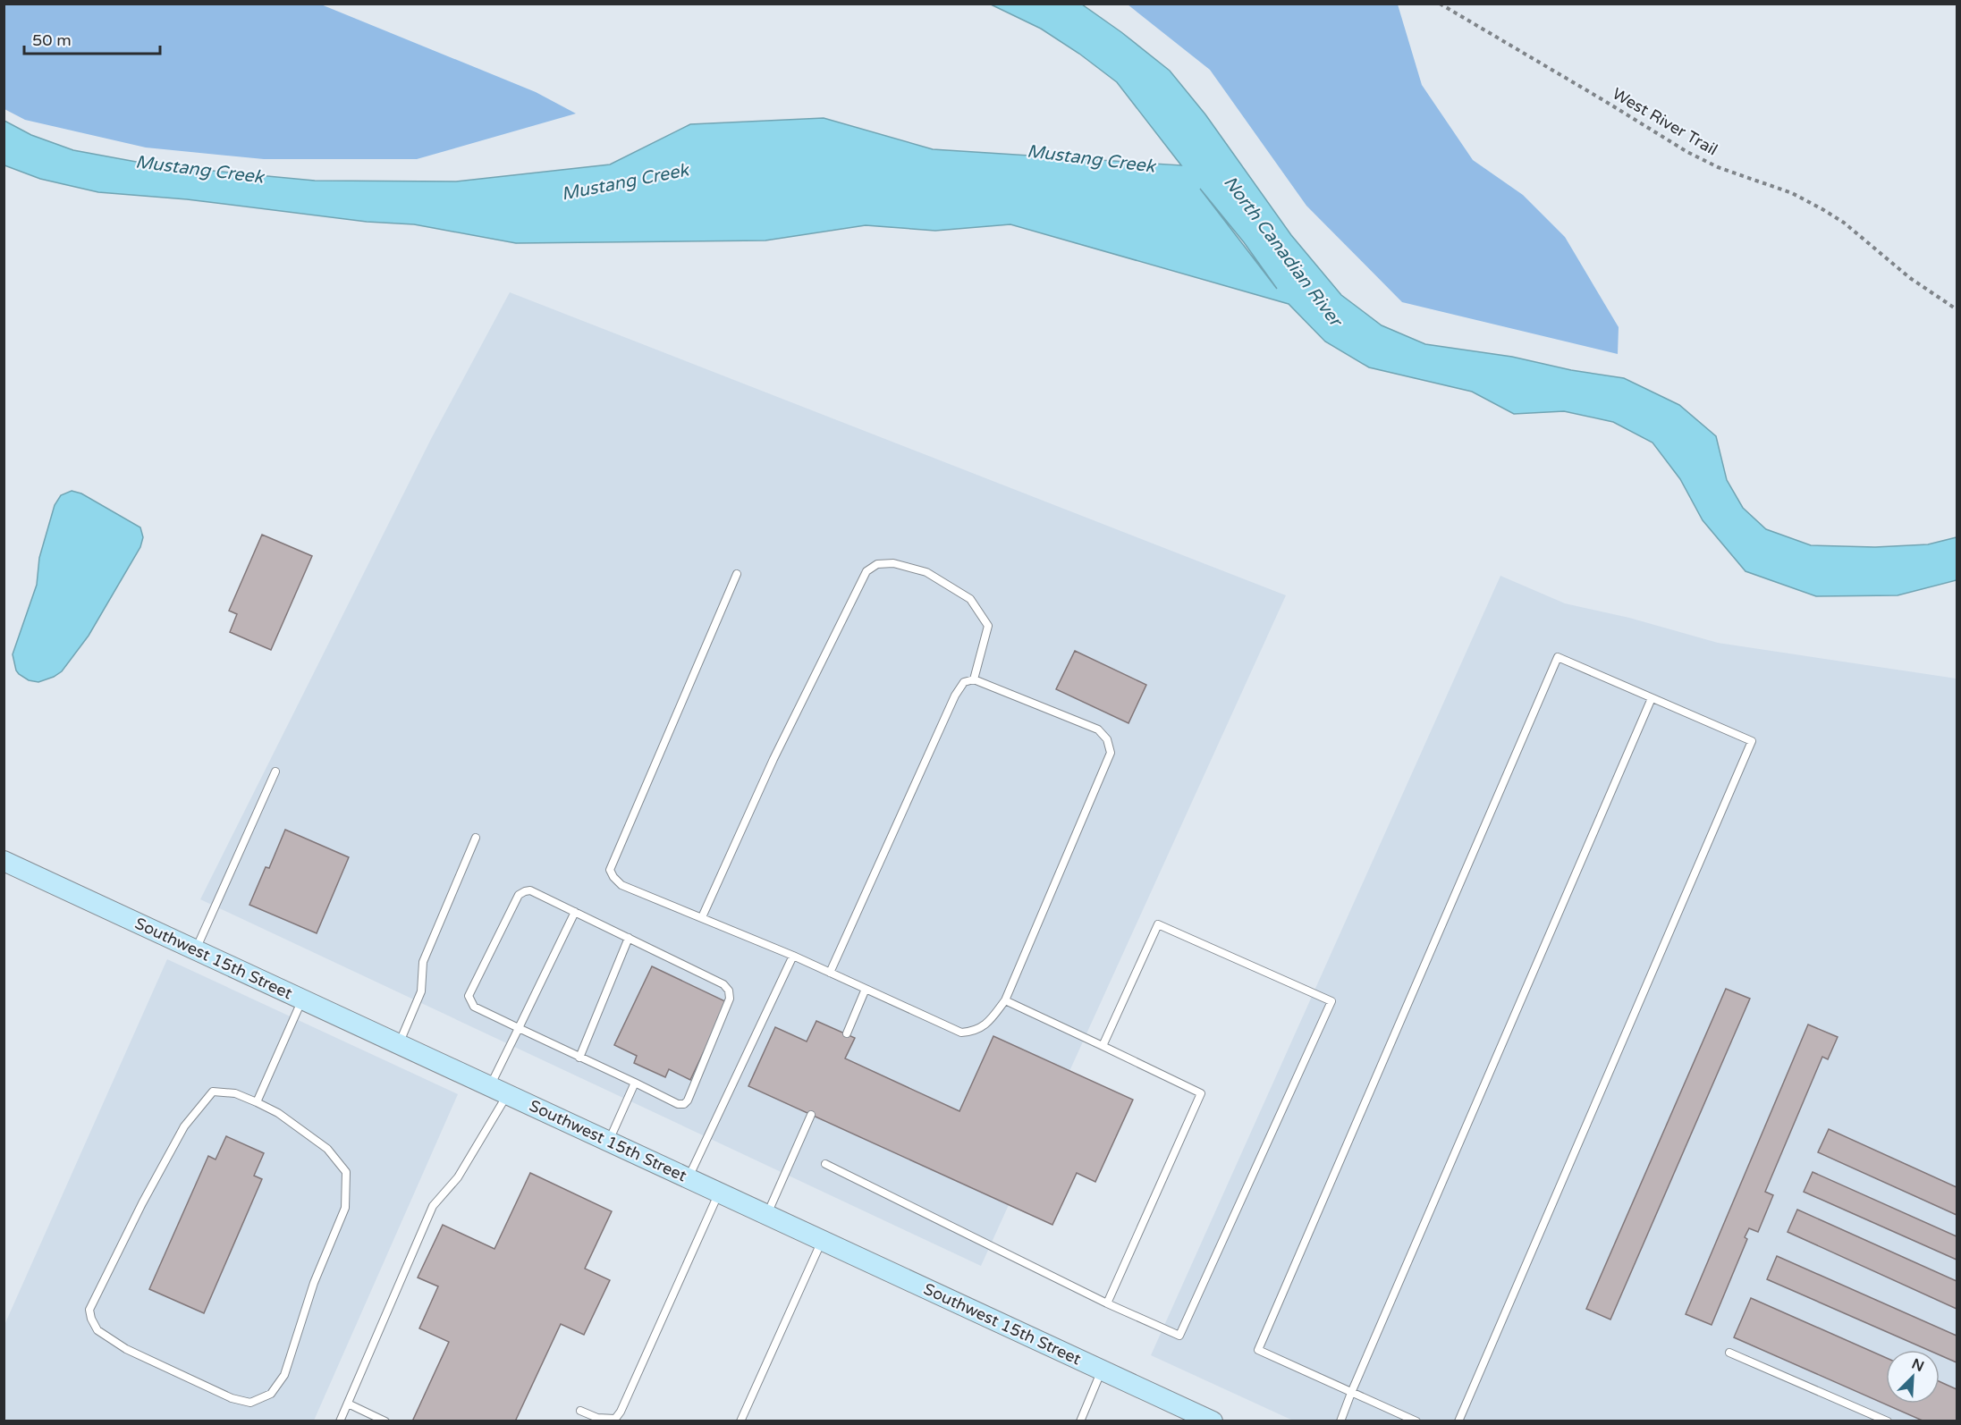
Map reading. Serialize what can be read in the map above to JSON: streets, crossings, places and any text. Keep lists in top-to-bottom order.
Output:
{
  "streets": {
    "main road": ["Southwest 15th Street"],
    "path": ["West River Trail"]
  },
  "water": ["Mustang Creek", "North Canadian River"],
  "scale_bar": "50 m",
  "north": "top right"
}
